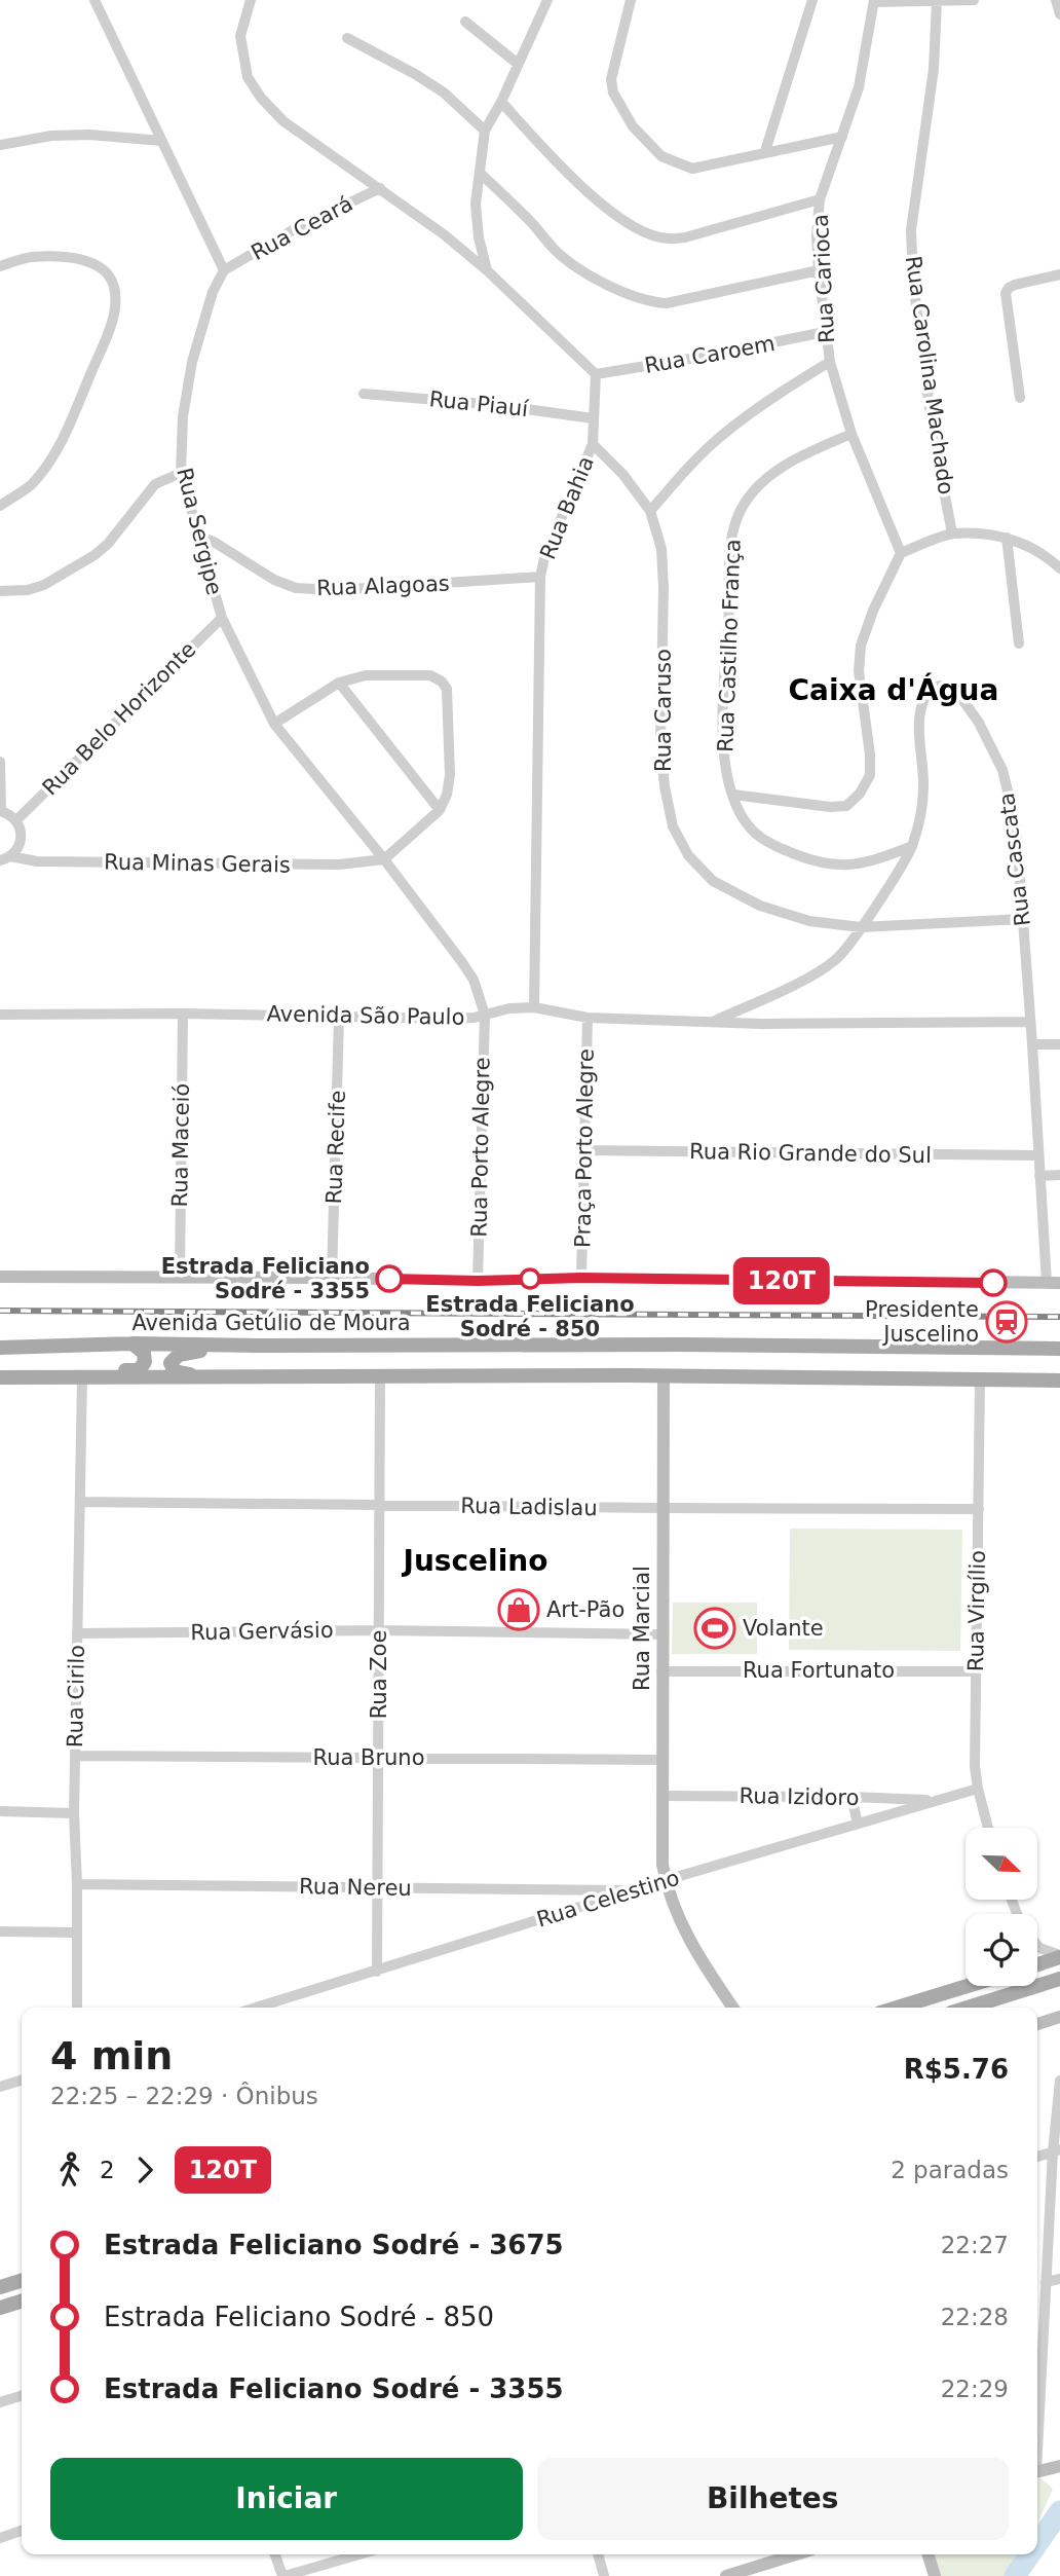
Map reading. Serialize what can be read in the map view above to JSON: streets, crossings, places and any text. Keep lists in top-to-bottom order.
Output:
{
  "streets": {
    "main road": ["Avenida Getúlio de Moura", "Rua Marcial"],
    "street": [
      "Rua Ceará",
      "Rua Carioca",
      "Rua Caroem",
      "Rua Carolina Machado",
      "Rua Piauí",
      "Rua Bahia",
      "Rua Sergipe",
      "Rua Alagoas",
      "Rua Castilho França",
      "Rua Caruso",
      "Rua Belo Horizonte",
      "Rua Cascata",
      "Rua Minas Gerais",
      "Avenida São Paulo",
      "Rua Maceió",
      "Rua Recife",
      "Rua Porto Alegre",
      "Praça Porto Alegre",
      "Rua Rio Grande do Sul",
      "Rua Ladislau",
      "Rua Virgílio",
      "Rua Gervásio",
      "Rua Fortunato",
      "Rua Zoe",
      "Rua Cirilo",
      "Rua Bruno",
      "Rua Izidoro",
      "Rua Nereu",
      "Rua Celestino"
    ]
  },
  "crossings": [
    ["Rua Ceará", "Rua Sergipe"],
    ["Rua Carioca", "Rua Caroem"],
    ["Rua Carioca", "Rua Castilho França"],
    ["Rua Caroem", "Rua Bahia"],
    ["Rua Piauí", "Rua Bahia"],
    ["Rua Bahia", "Rua Alagoas"],
    ["Rua Bahia", "Rua Caruso"],
    ["Rua Bahia", "Avenida São Paulo"],
    ["Rua Sergipe", "Rua Alagoas"],
    ["Rua Sergipe", "Rua Belo Horizonte"],
    ["Rua Sergipe", "Rua Minas Gerais"],
    ["Rua Sergipe", "Avenida São Paulo"],
    ["Rua Sergipe", "Rua Porto Alegre"],
    ["Rua Castilho França", "Rua Cascata"],
    ["Rua Caruso", "Rua Cascata"],
    ["Rua Cascata", "Avenida São Paulo"],
    ["Rua Cascata", "Rua Rio Grande do Sul"],
    ["Avenida São Paulo", "Rua Maceió"],
    ["Avenida São Paulo", "Rua Recife"],
    ["Avenida São Paulo", "Rua Porto Alegre"],
    ["Avenida São Paulo", "Praça Porto Alegre"],
    ["Praça Porto Alegre", "Rua Rio Grande do Sul"],
    ["Rua Ladislau", "Rua Virgílio"],
    ["Rua Ladislau", "Rua Marcial"],
    ["Rua Ladislau", "Rua Zoe"],
    ["Rua Ladislau", "Rua Cirilo"],
    ["Rua Virgílio", "Rua Fortunato"],
    ["Rua Virgílio", "Rua Celestino"],
    ["Rua Marcial", "Rua Gervásio"],
    ["Rua Marcial", "Rua Fortunato"],
    ["Rua Marcial", "Rua Bruno"],
    ["Rua Marcial", "Rua Izidoro"],
    ["Rua Marcial", "Rua Celestino"],
    ["Rua Gervásio", "Rua Zoe"],
    ["Rua Gervásio", "Rua Cirilo"],
    ["Rua Zoe", "Rua Bruno"],
    ["Rua Zoe", "Rua Nereu"],
    ["Rua Zoe", "Rua Celestino"],
    ["Rua Cirilo", "Rua Bruno"],
    ["Rua Cirilo", "Rua Nereu"],
    ["Rua Izidoro", "Rua Celestino"],
    ["Rua Nereu", "Rua Celestino"]
  ],
  "districts": ["Caixa d'Água", "Juscelino"],
  "places": {
    "other": ["Estrada Feliciano Sodré - 3355", "Estrada Feliciano Sodré - 850"],
    "station": ["Presidente Juscelino"],
    "shop": ["Art-Pão"],
    "sports": ["Volante"]
  },
  "lines": ["bus line 120T"],
  "north": "bottom right",
  "page": {
    "on_map": "120T",
    "heading": ["4 min", "22:25 – 22:29 · Ônibus", "R$5.76"],
    "legs": ["2", "120T", "2 paradas"],
    "list": [
      {
        "name": "Estrada Feliciano Sodré - 3675",
        "value": "22:27"
      },
      {
        "name": "Estrada Feliciano Sodré - 850",
        "value": "22:28"
      },
      {
        "name": "Estrada Feliciano Sodré - 3355",
        "value": "22:29"
      }
    ],
    "buttons": ["Iniciar", "Bilhetes"]
  }
}
